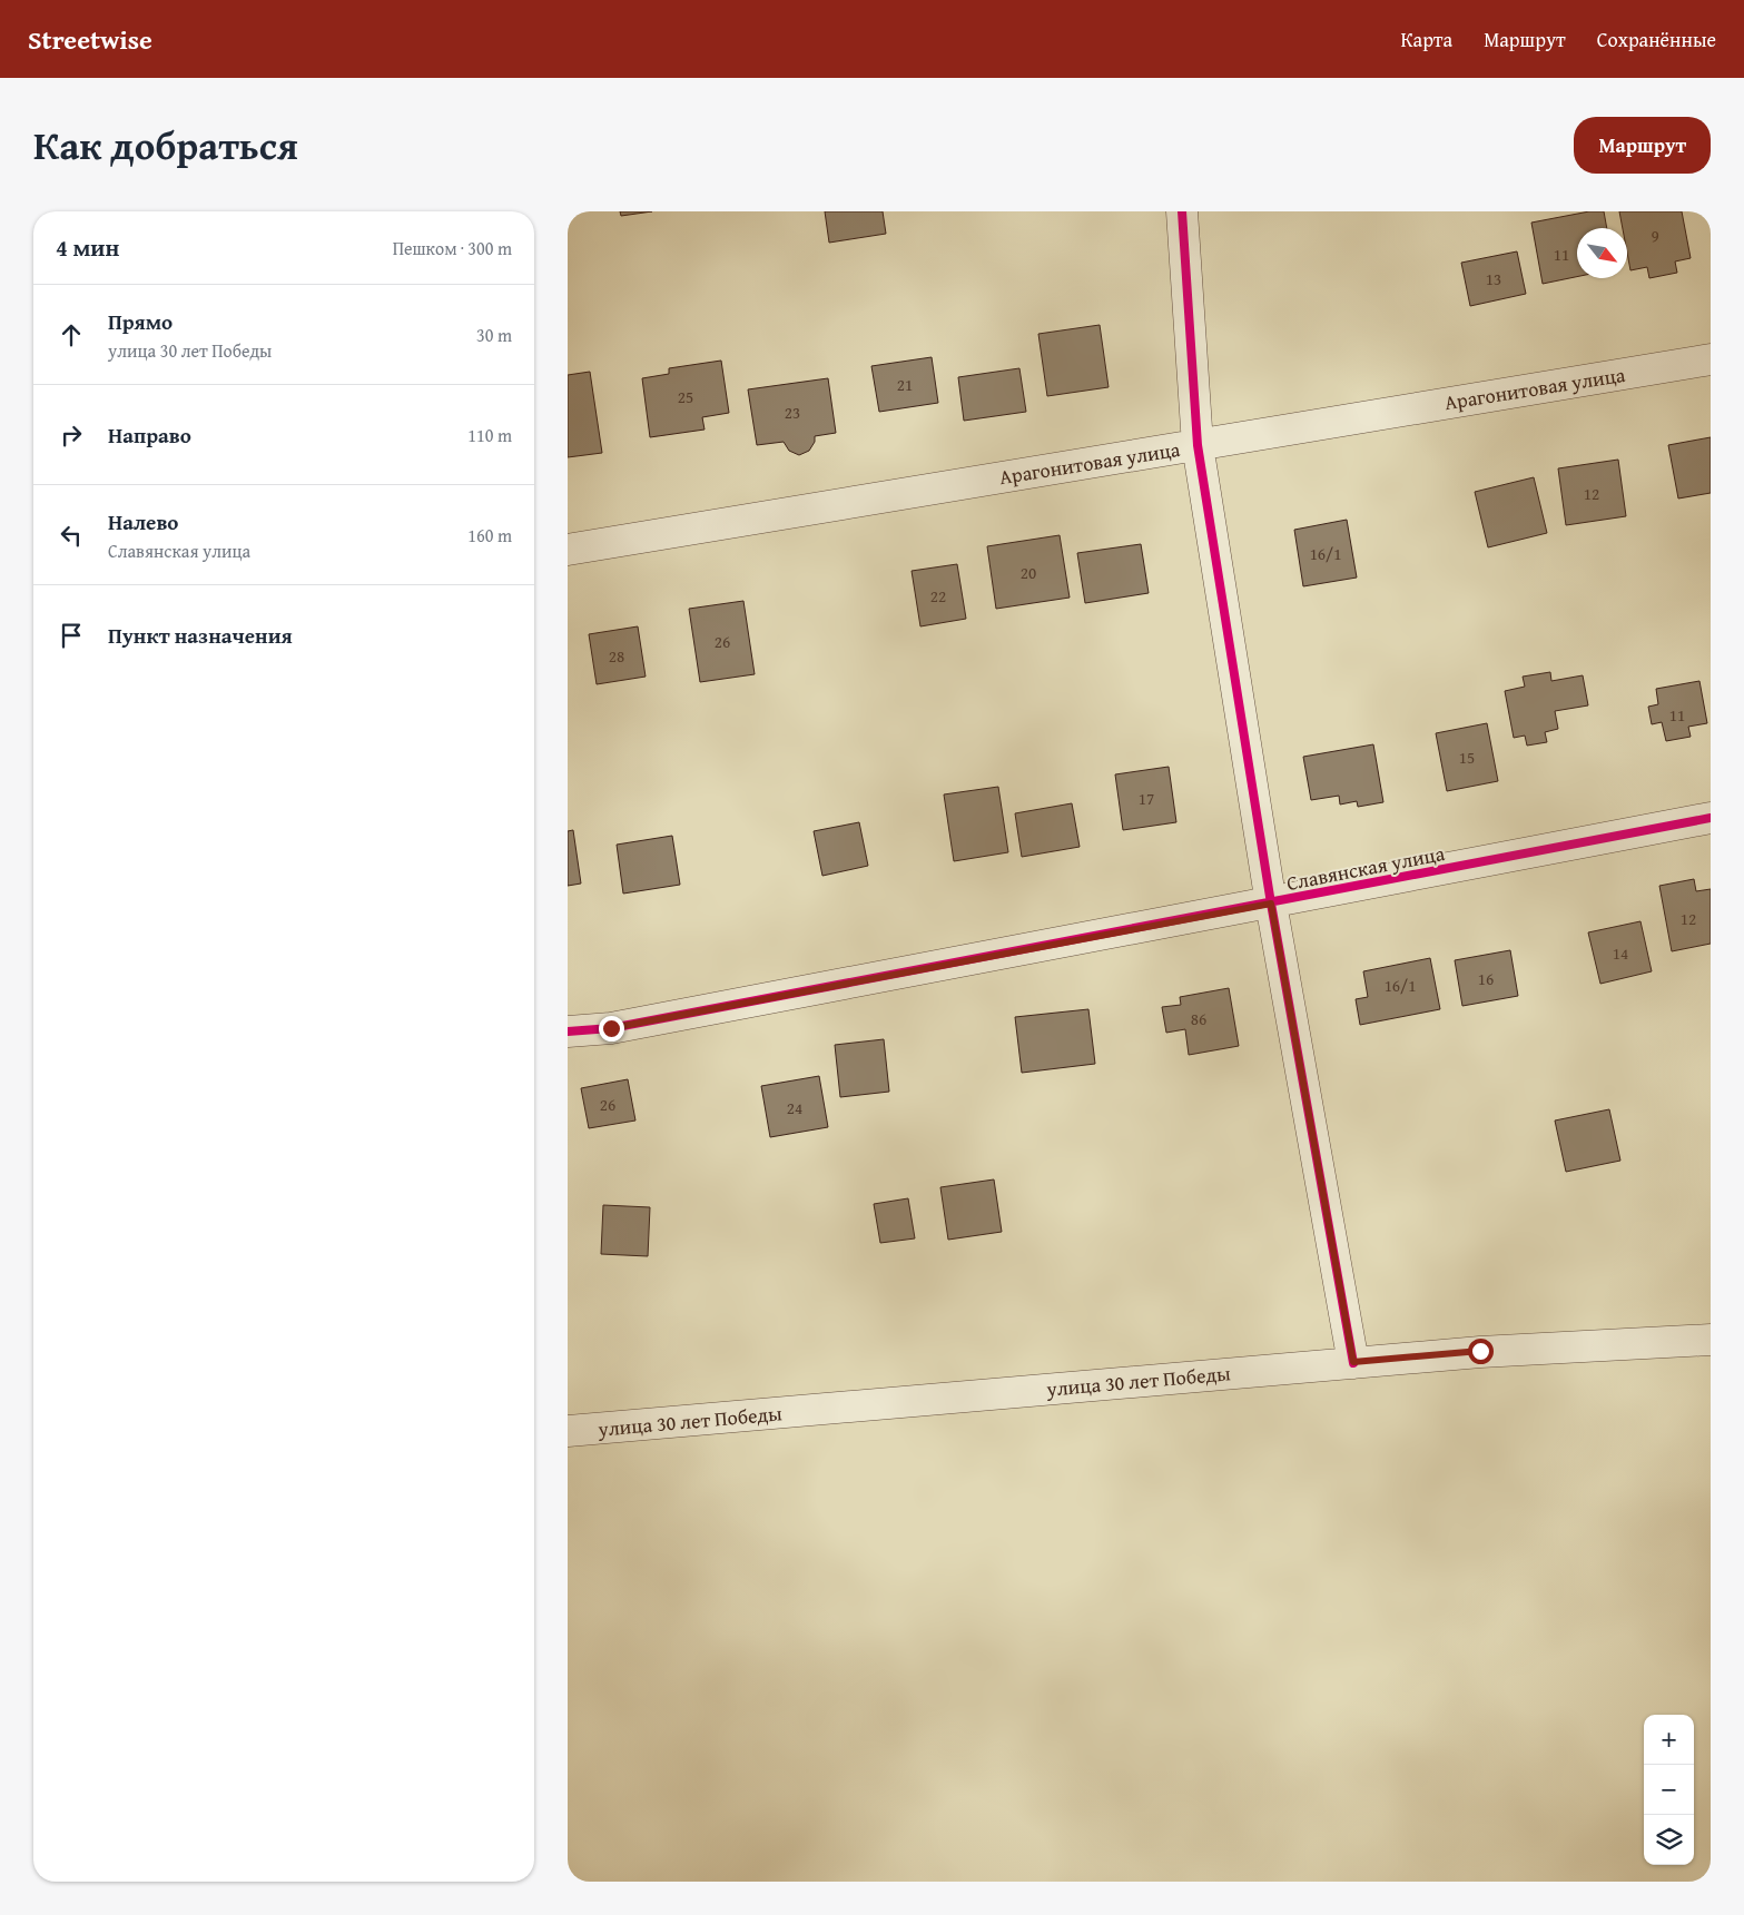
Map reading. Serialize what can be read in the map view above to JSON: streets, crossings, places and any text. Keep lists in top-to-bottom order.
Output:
{
  "streets": {
    "street": ["Арагонитовая улица", "Славянская улица", "улица 30 лет Победы"]
  },
  "house_numbers": [
    "9",
    "11",
    "13",
    "21",
    "25",
    "23",
    "12",
    "16/1",
    "20",
    "22",
    "26",
    "28",
    "11",
    "15",
    "17",
    "12",
    "14",
    "16",
    "16/1",
    "86",
    "26",
    "24"
  ],
  "north": "bottom right",
  "page": {
    "header": "Streetwise",
    "nav": ["Карта", "Маршрут", "Сохранённые"],
    "title": "Как добраться",
    "buttons": "Маршрут",
    "heading": ["4 мин", "Пешком · 300 m"],
    "list": [
      ["Прямо", "улица 30 лет Победы", "30 m"],
      ["Направо", "110 m"],
      ["Налево", "Славянская улица", "160 m"],
      "Пункт назначения"
    ],
    "map_buttons": ["+", "−"]
  }
}
